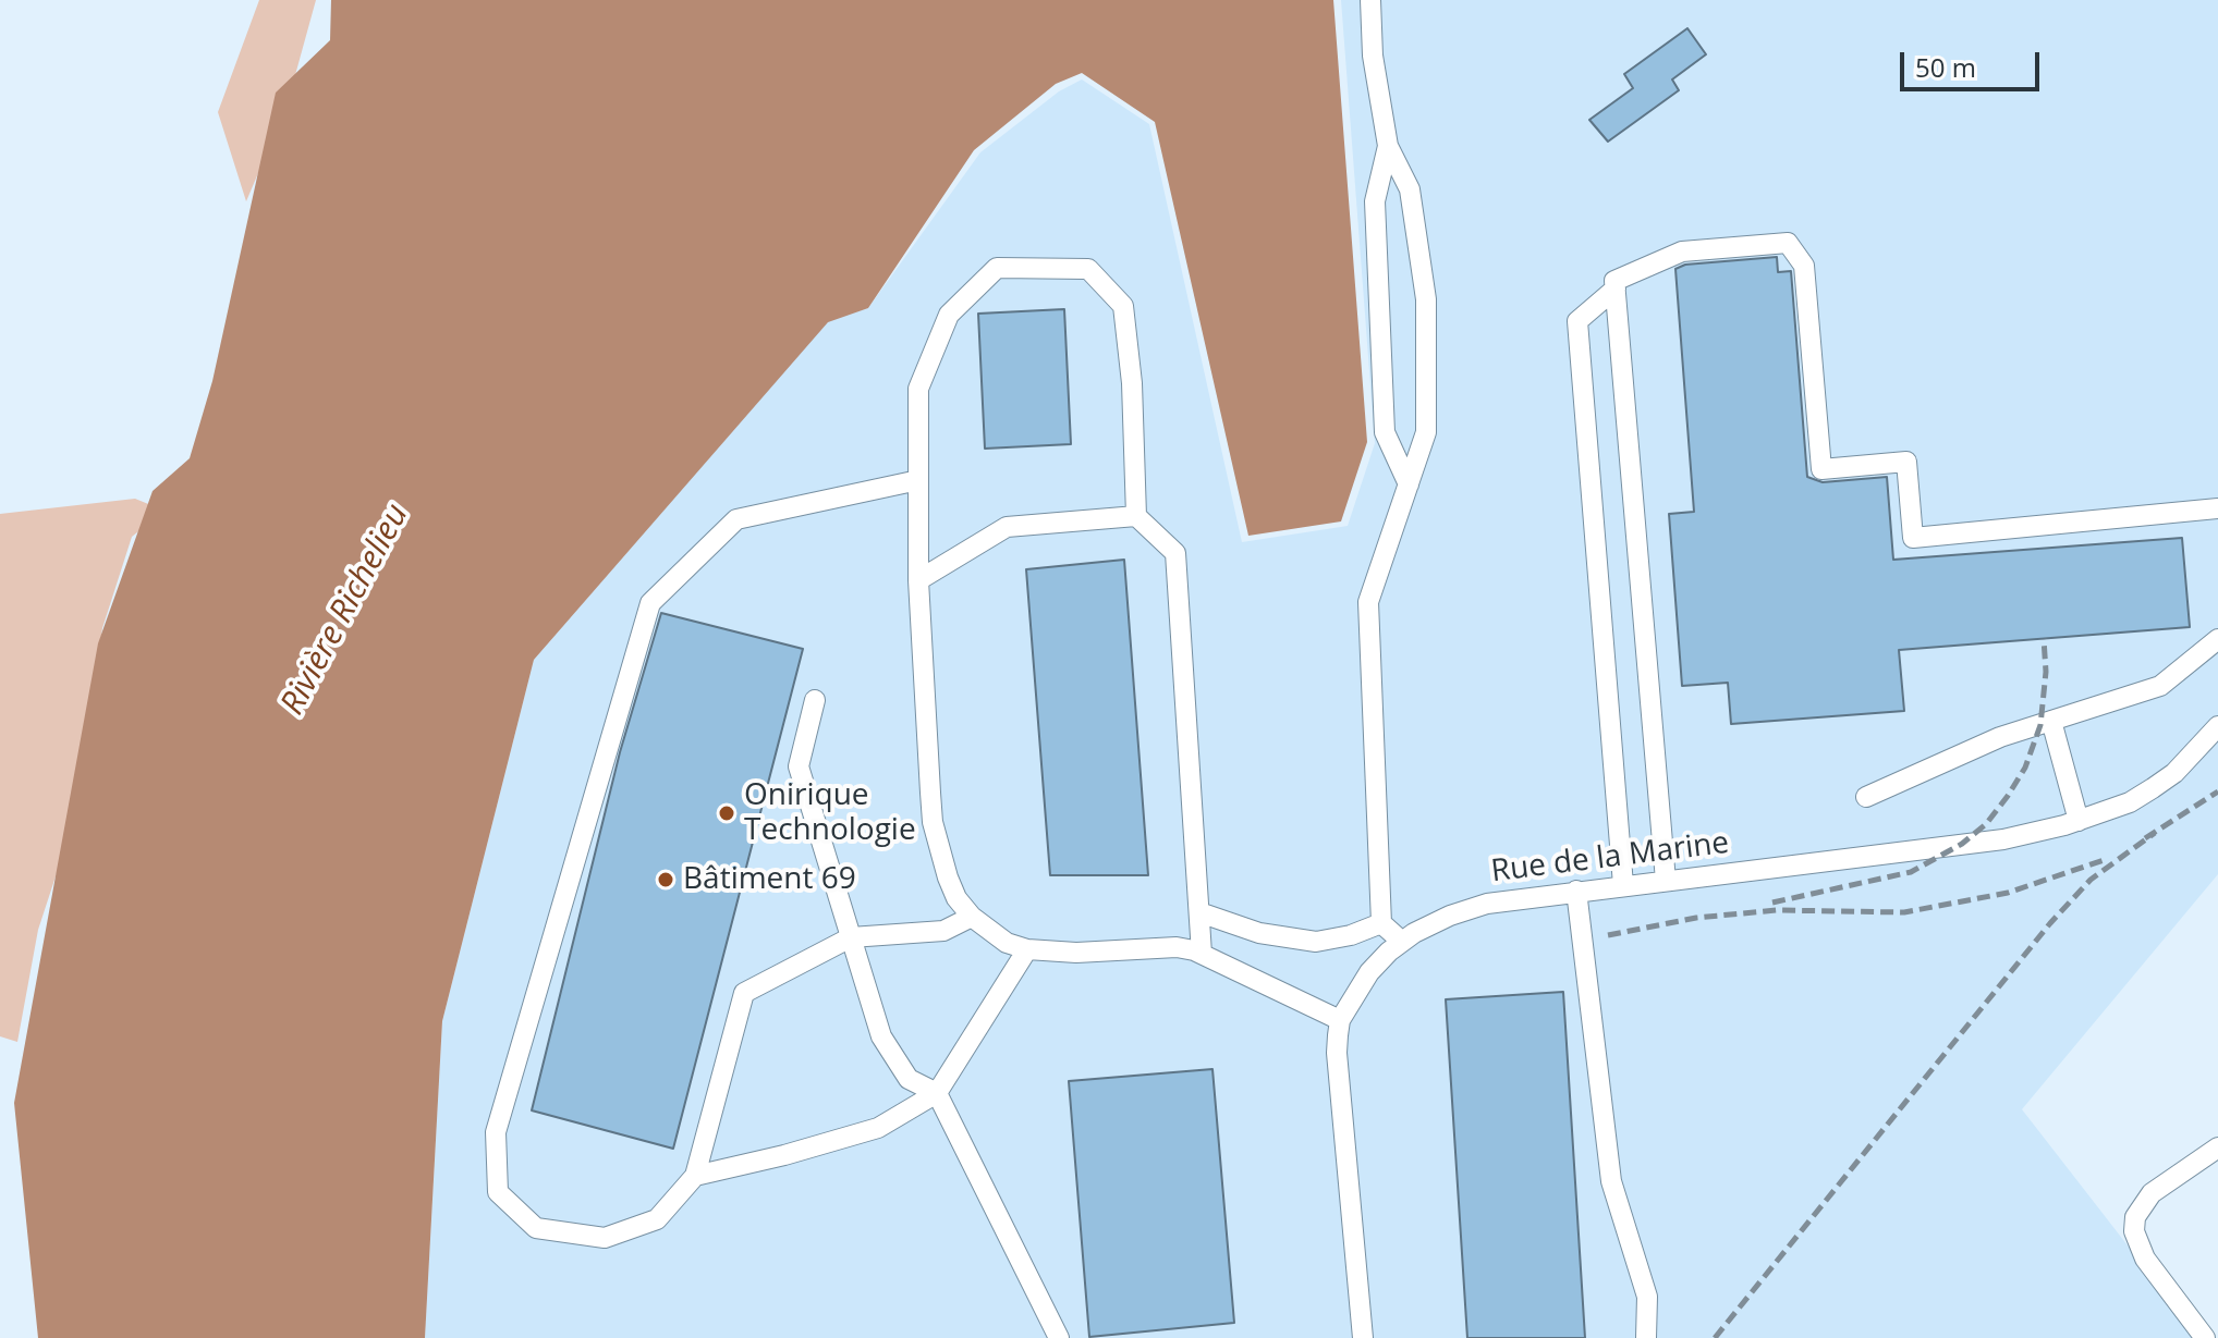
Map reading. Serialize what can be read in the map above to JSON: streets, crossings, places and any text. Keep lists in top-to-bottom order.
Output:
{
  "streets": {
    "street": ["Rue de la Marine"]
  },
  "water": ["Rivière Richelieu"],
  "places": ["Onirique Technologie", "Bâtiment 69"],
  "scale_bar": "50 m"
}
